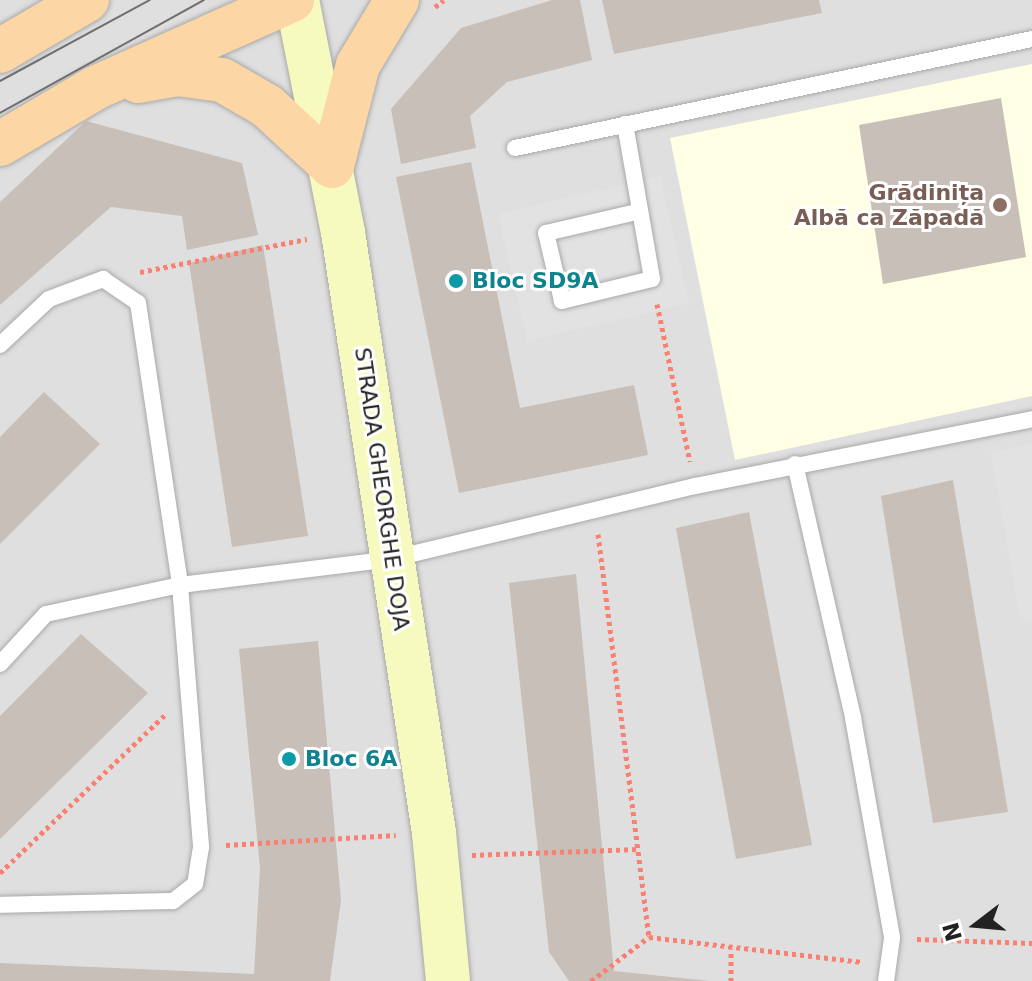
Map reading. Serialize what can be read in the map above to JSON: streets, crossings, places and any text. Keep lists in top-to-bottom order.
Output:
{
  "streets": {
    "street": ["STRADA GHEORGHE DOJA"]
  },
  "places": ["Grădinița Albă ca Zăpadă", "Bloc SD9A", "Bloc 6A"],
  "north": "left"
}
